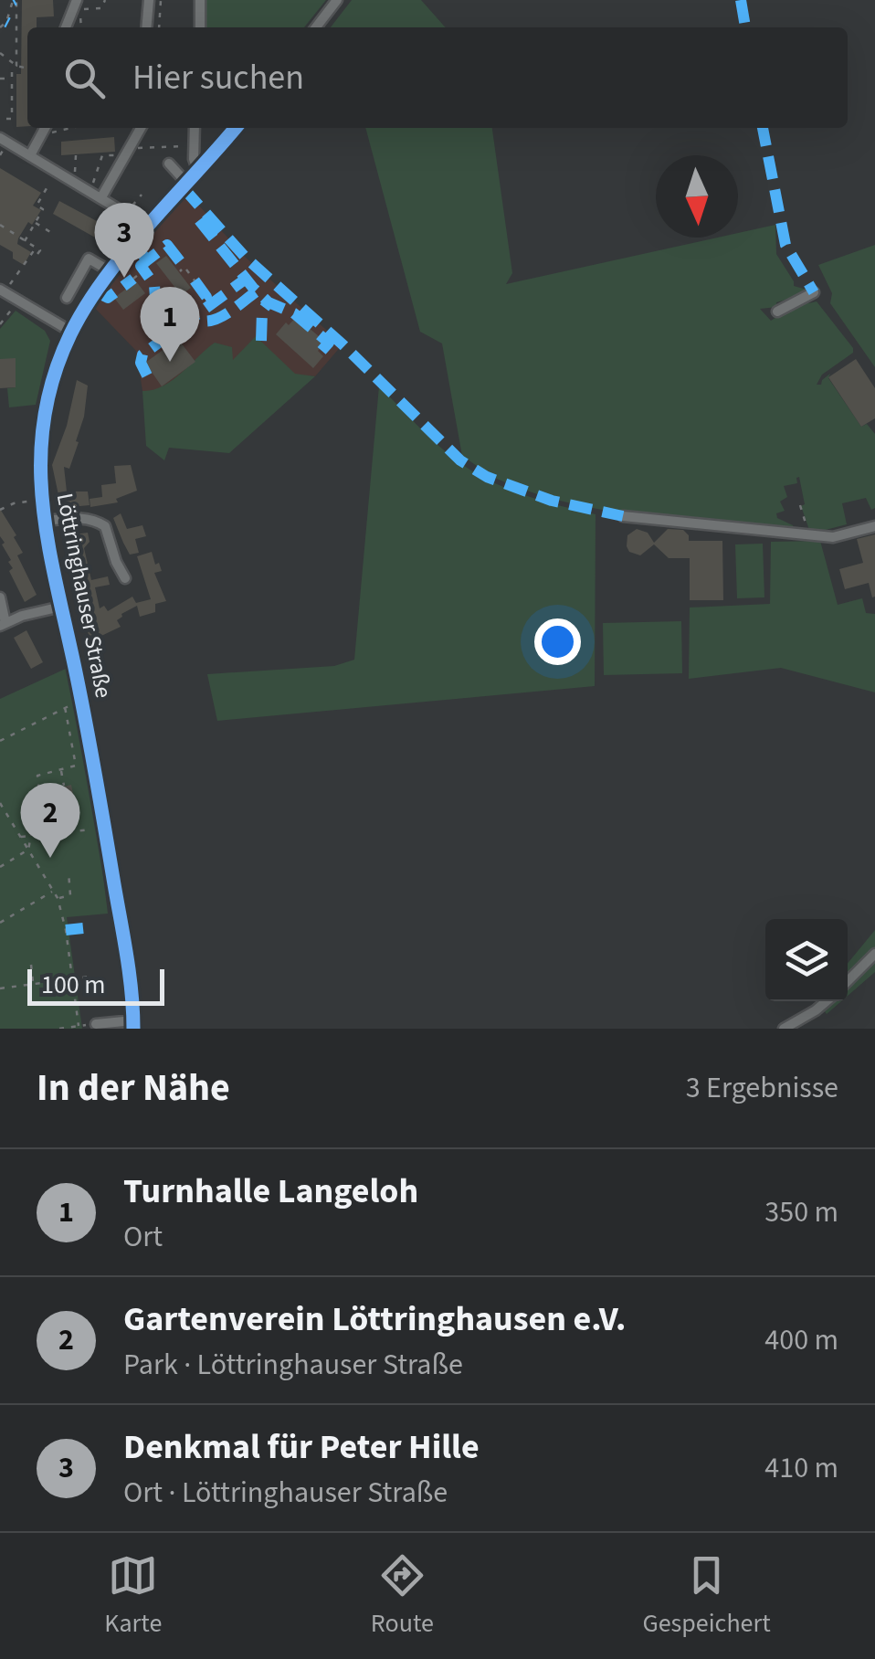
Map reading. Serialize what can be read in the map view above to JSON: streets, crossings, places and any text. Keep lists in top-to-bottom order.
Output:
{
  "streets": {
    "street": ["Löttringhauser Straße"]
  },
  "scale_bar": "100 m",
  "north": "bottom",
  "page": {
    "search": "Hier suchen",
    "pins": ["3", "1", "2"],
    "scale": "100 m",
    "heading": ["In der Nähe", "3 Ergebnisse"],
    "list": [
      {
        "mark": "1",
        "name": "Turnhalle Langeloh",
        "note": "Ort",
        "value": "350 m"
      },
      {
        "mark": "2",
        "name": "Gartenverein Löttringhausen e.V.",
        "note": "Park · Löttringhauser Straße",
        "value": "400 m"
      },
      {
        "mark": "3",
        "name": "Denkmal für Peter Hille",
        "note": "Ort · Löttringhauser Straße",
        "value": "410 m"
      }
    ],
    "nav": ["Karte", "Route", "Gespeichert"]
  }
}
